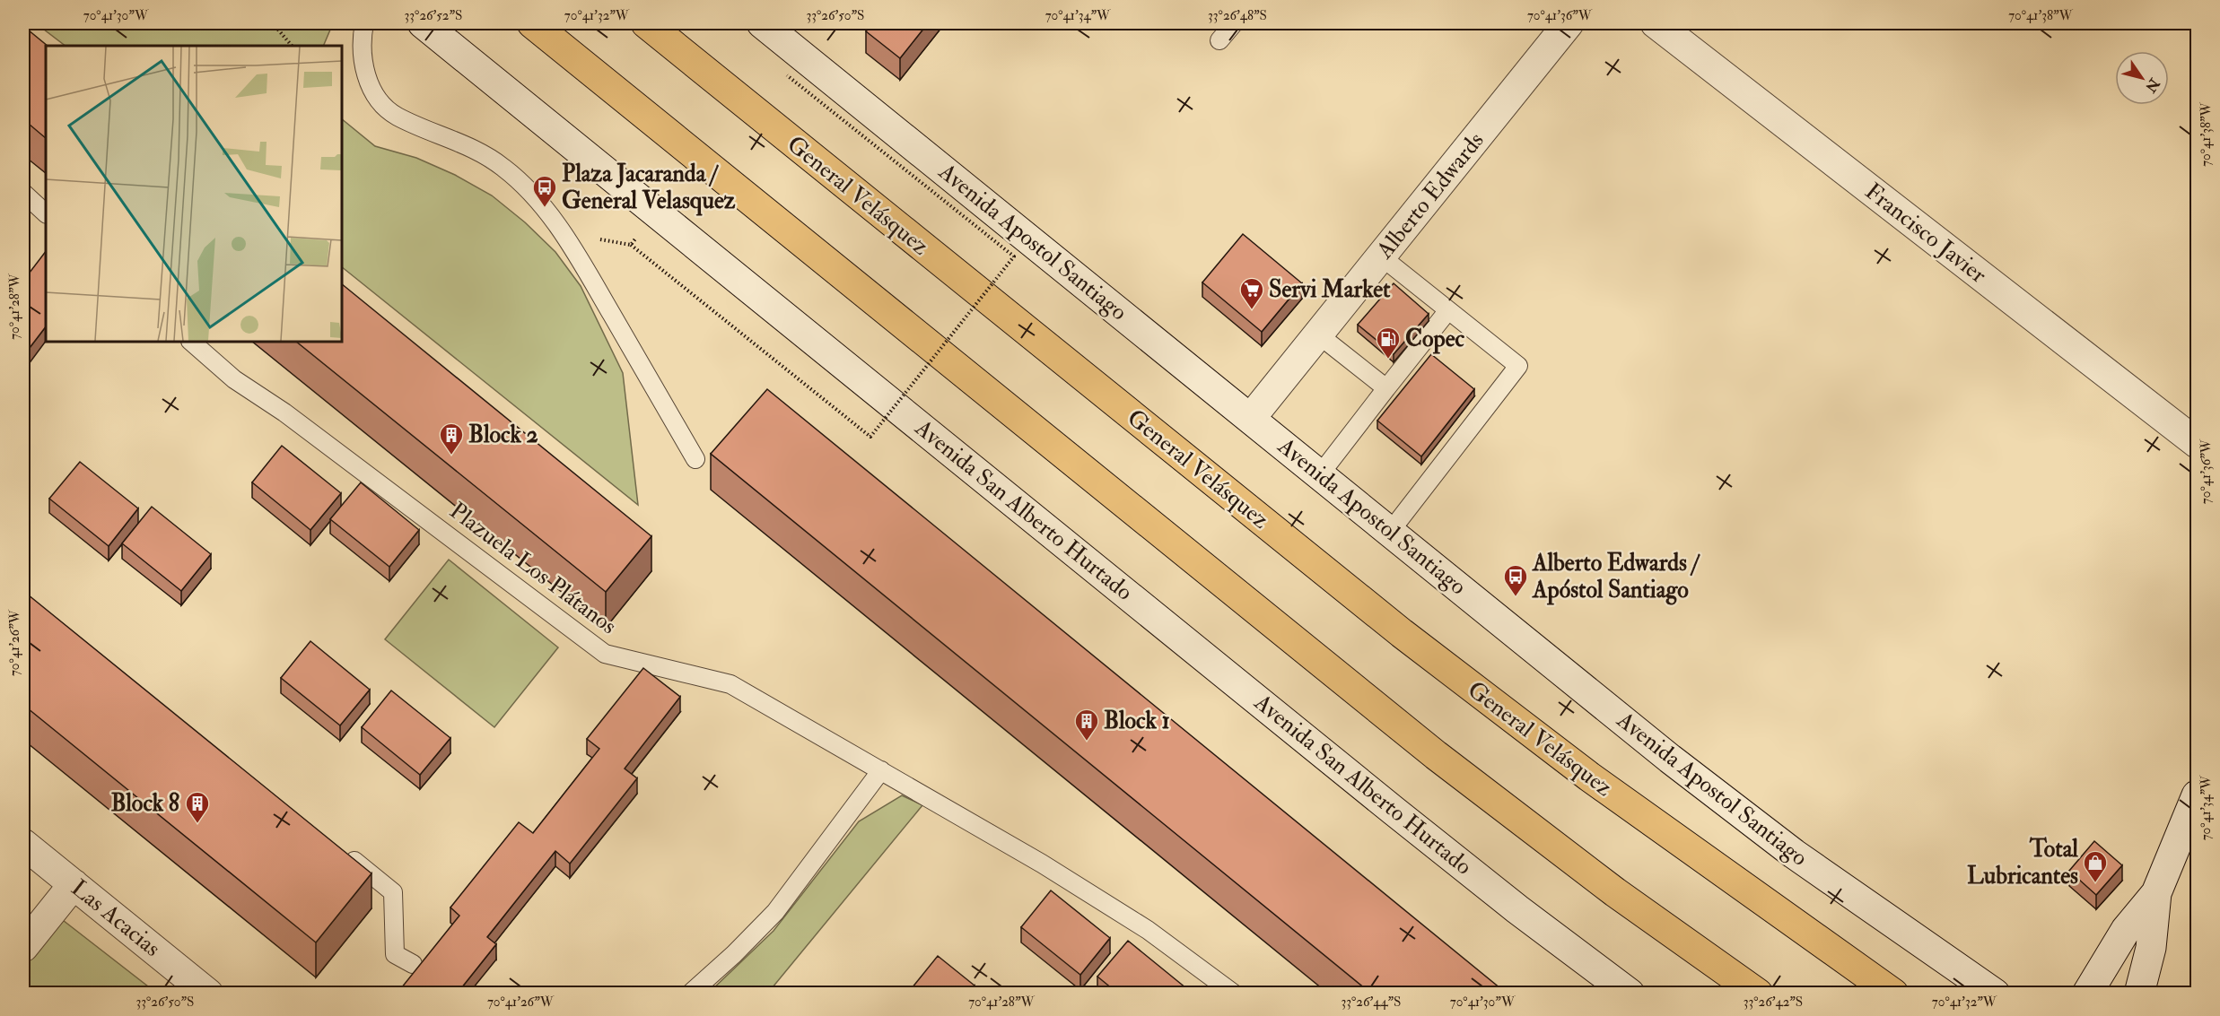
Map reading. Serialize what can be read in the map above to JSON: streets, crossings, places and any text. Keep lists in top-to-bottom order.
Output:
{
  "streets": {
    "highway": ["General Velásquez"],
    "main road": [
      "Alberto Edwards",
      "Francisco Javier",
      "Avenida Apostol Santiago",
      "Avenida San Alberto Hurtado",
      "Las Acacias"
    ],
    "lane": ["Plazuela Los Plátanos"]
  },
  "crossings": [
    ["Alberto Edwards", "Avenida Apostol Santiago"]
  ],
  "places": {
    "bus stop": ["Plaza Jacaranda / General Velasquez", "Alberto Edwards / Apóstol Santiago"],
    "supermarket": ["Servi Market"],
    "fuel station": ["Copec"],
    "building": ["Block 2", "Block 1", "Block 8"],
    "shop": ["Total Lubricantes"]
  },
  "north": "bottom right",
  "coordinates": [
    "70°41'30\"W",
    "33°26'52\"S",
    "70°41'32\"W",
    "33°26'50\"S",
    "70°41'34\"W",
    "33°26'48\"S",
    "70°41'36\"W",
    "70°41'38\"W",
    "70°41'28\"W",
    "70°41'26\"W",
    "33°26'44\"S",
    "33°26'42\"S"
  ]
}
